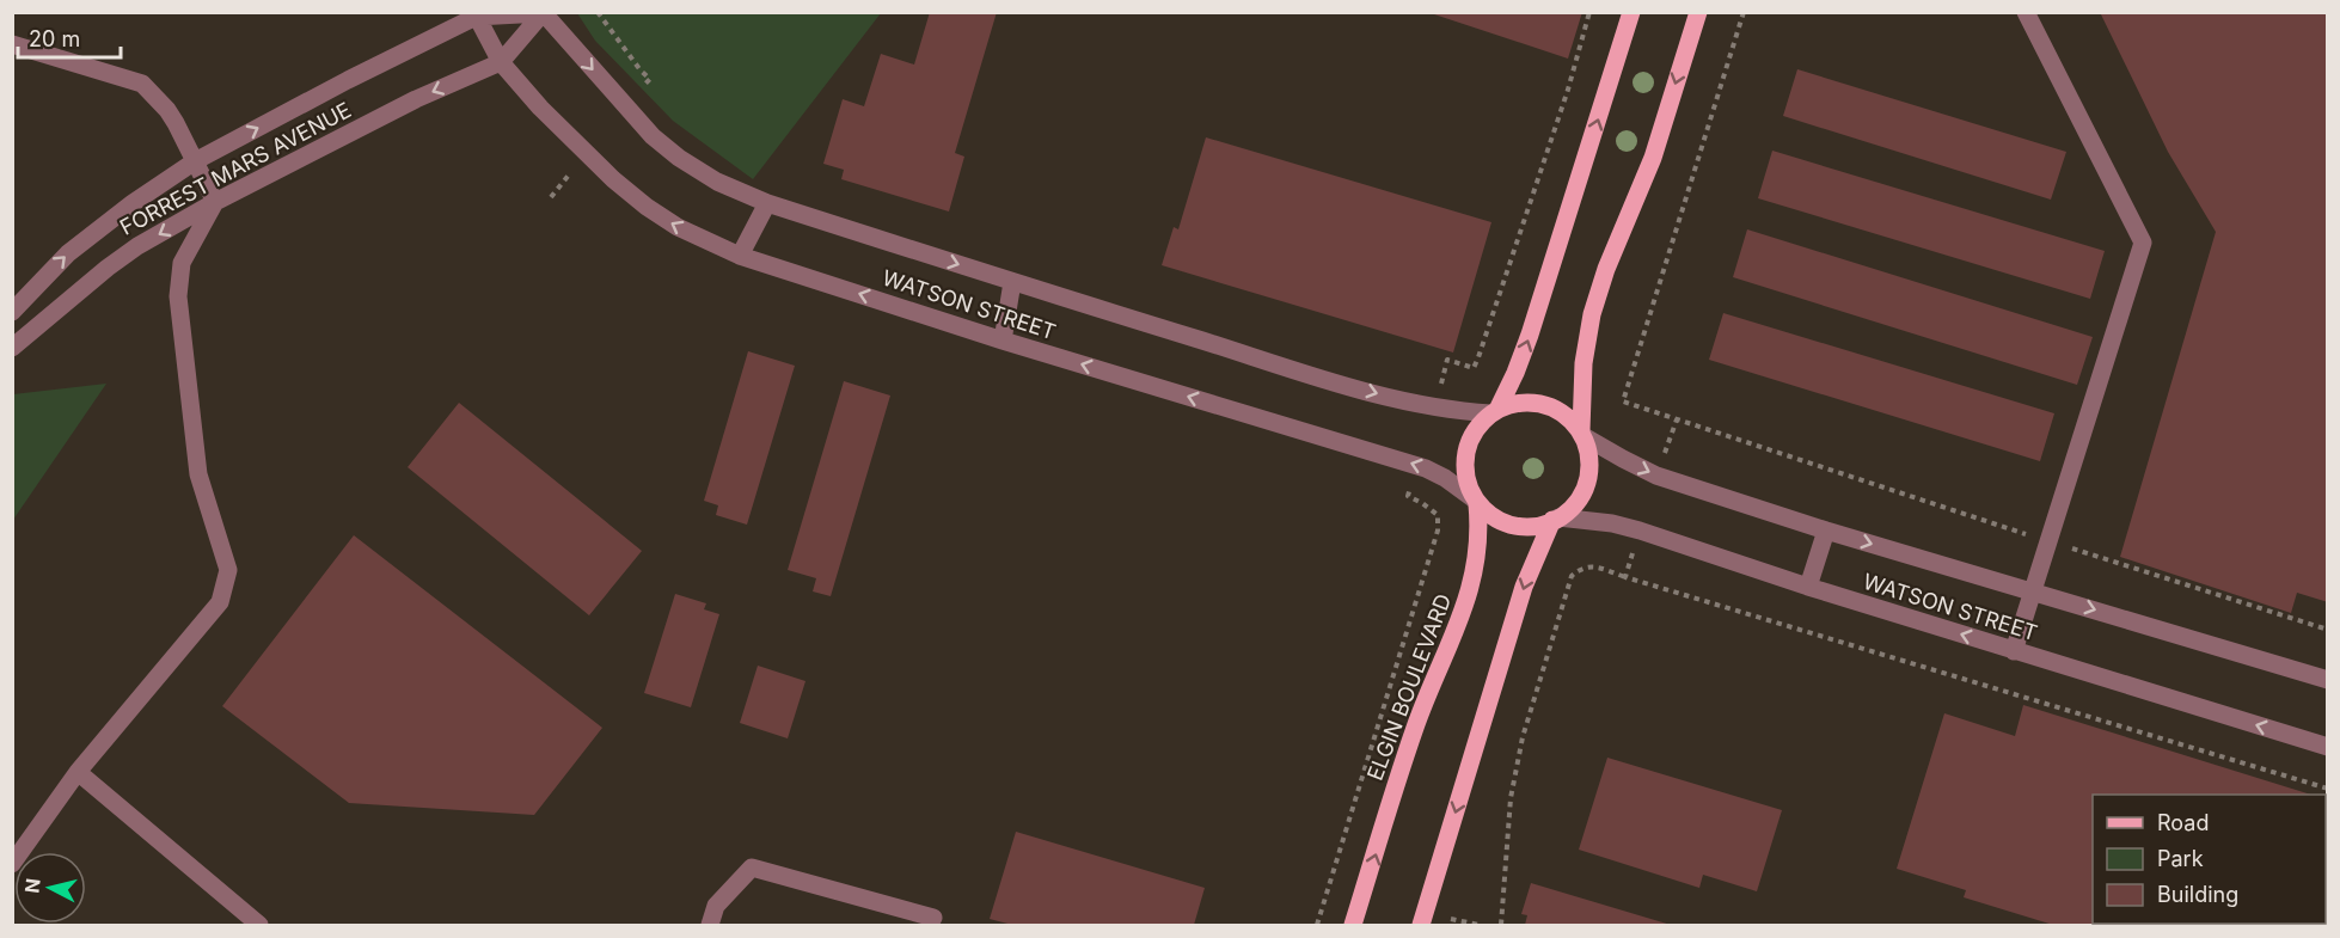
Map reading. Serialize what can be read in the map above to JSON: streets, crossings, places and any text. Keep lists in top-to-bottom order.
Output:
{
  "streets": {
    "main road": ["ELGIN BOULEVARD"],
    "street": ["FORREST MARS AVENUE", "WATSON STREET"]
  },
  "crossings": [
    ["FORREST MARS AVENUE", "WATSON STREET"],
    ["WATSON STREET", "ELGIN BOULEVARD"]
  ],
  "legend": ["Road", "Park", "Building"],
  "scale_bar": "20 m",
  "north": "left"
}
